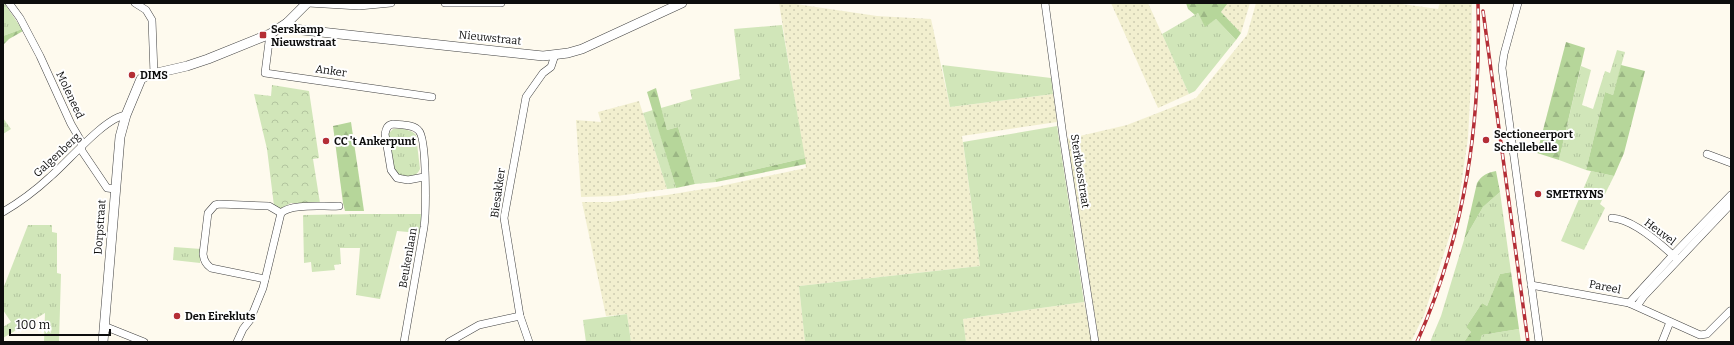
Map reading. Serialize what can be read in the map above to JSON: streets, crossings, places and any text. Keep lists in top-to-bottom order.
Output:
{
  "streets": {
    "street": [
      "Nieuwstraat",
      "Anker",
      "Moleneed",
      "Galgenberg",
      "Sterkbosstraat",
      "Biesakker",
      "Dorpstraat",
      "Heuvel",
      "Beukenlaan",
      "Pareel"
    ]
  },
  "crossings": [
    ["Nieuwstraat", "Biesakker"],
    ["Moleneed", "Galgenberg"],
    ["Moleneed", "Dorpstraat"],
    ["Galgenberg", "Dorpstraat"],
    ["Heuvel", "Pareel"]
  ],
  "places": {
    "transit": ["Serskamp Nieuwstraat"],
    "other": [
      "DIMS",
      "Sectioneerport Schellebelle",
      "CC 't Ankerpunt",
      "SMETRYNS",
      "Den Eirekluts"
    ]
  },
  "scale_bar": "100 m"
}
